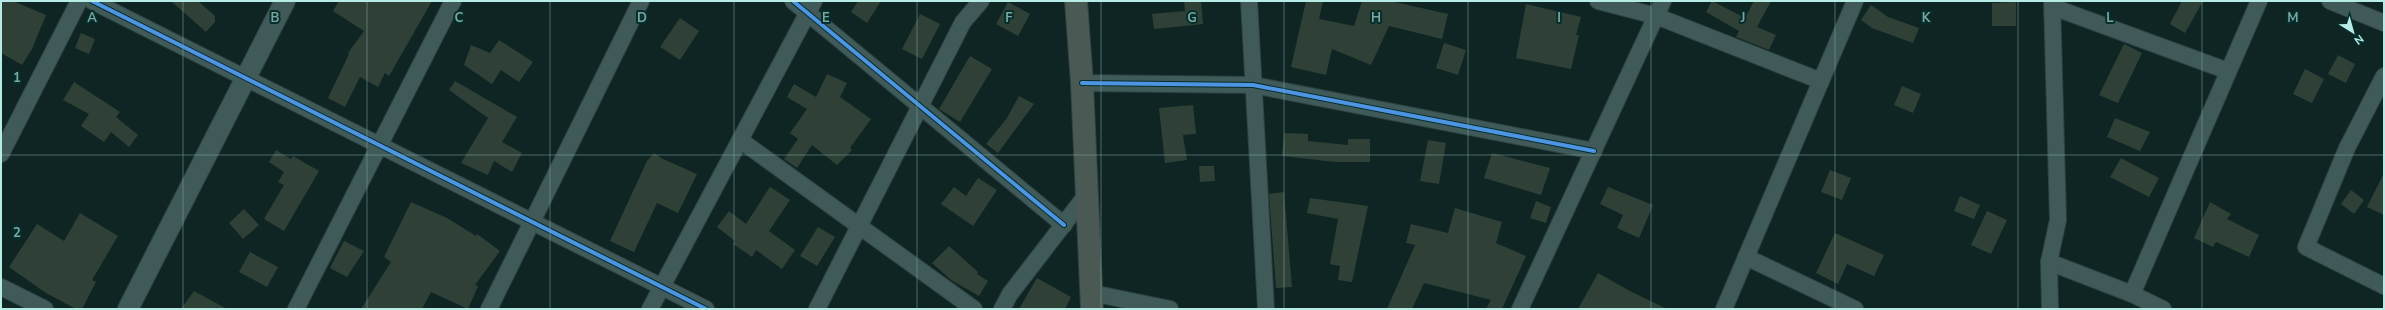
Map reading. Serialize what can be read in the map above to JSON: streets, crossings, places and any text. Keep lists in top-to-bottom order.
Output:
{
  "north": "bottom right",
  "grid": {
    "columns": [
      "A",
      "B",
      "C",
      "D",
      "E",
      "F",
      "G",
      "H",
      "I",
      "J",
      "K",
      "L",
      "M"
    ],
    "rows": ["1", "2"]
  }
}
